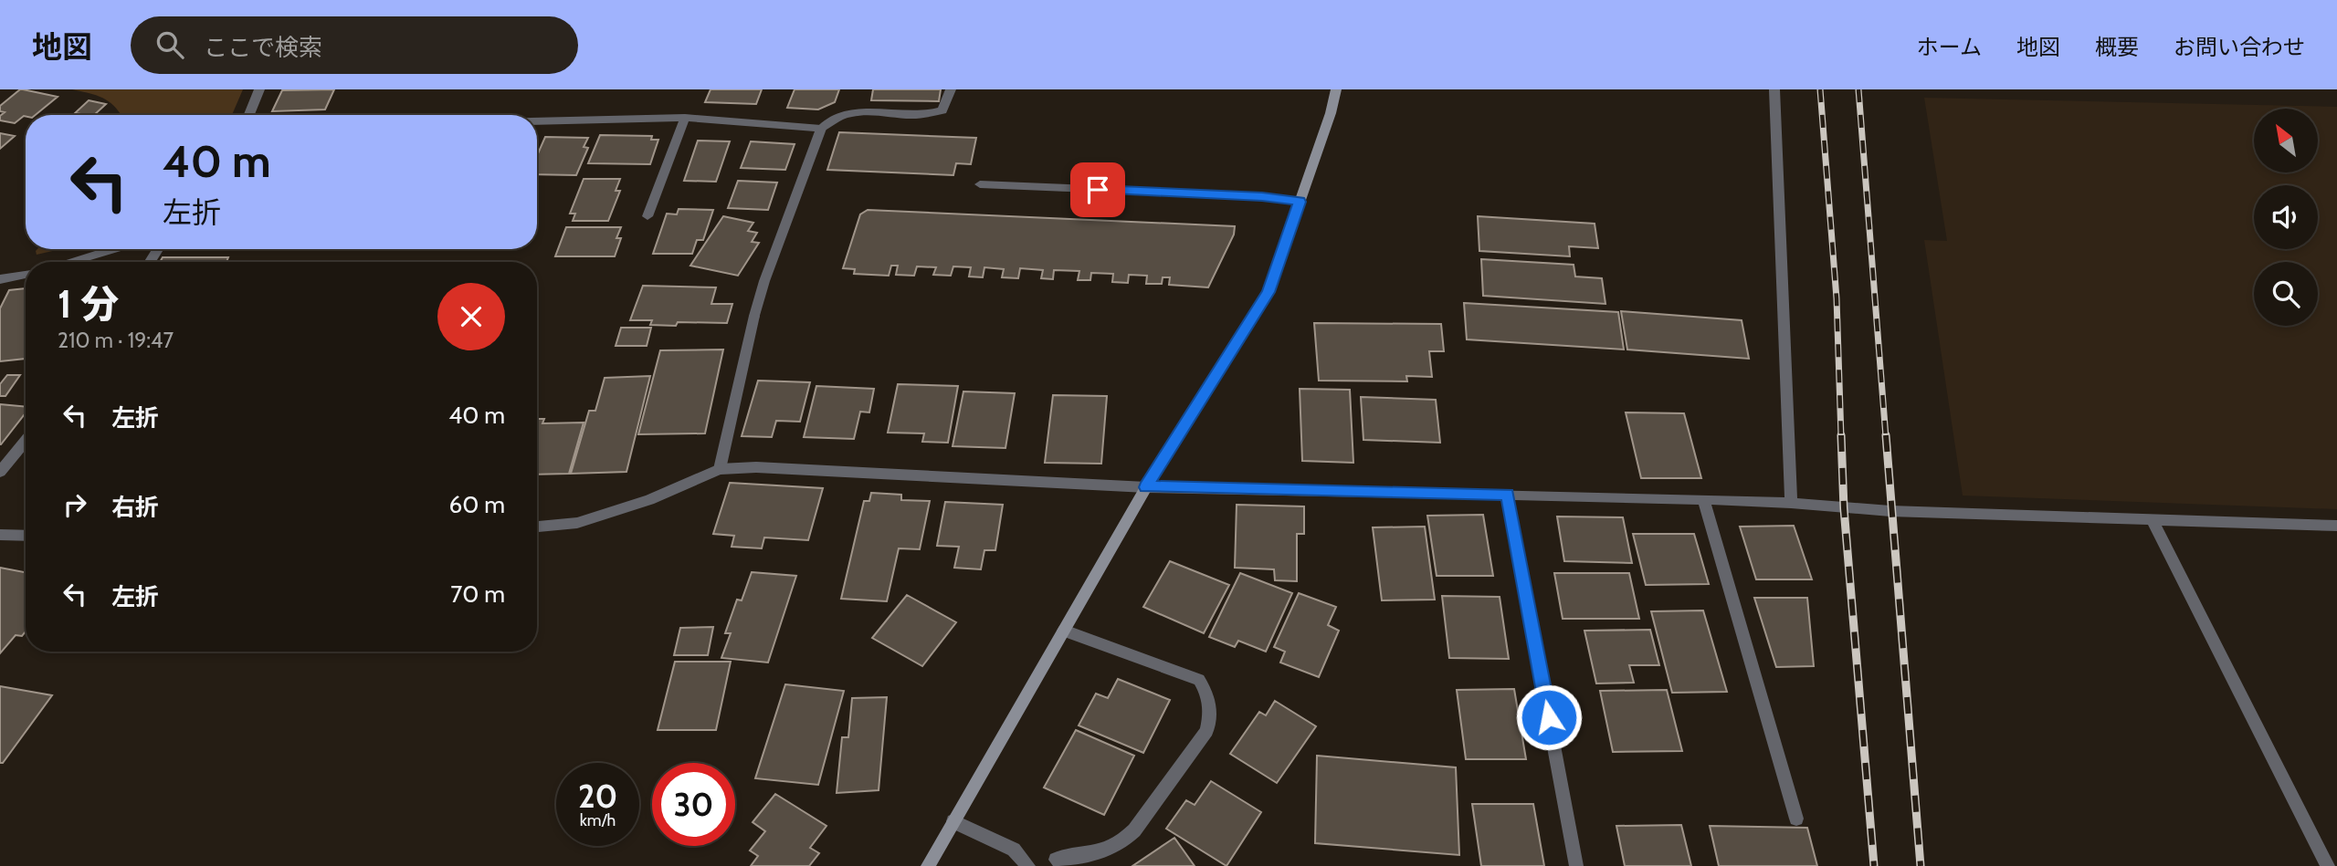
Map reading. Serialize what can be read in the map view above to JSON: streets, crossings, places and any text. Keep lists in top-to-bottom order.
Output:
{
  "north": "top left",
  "page": {
    "header": "地図",
    "search": "ここで検索",
    "nav": [
      "ホーム",
      "地図",
      "概要",
      "お問い合わせ"
    ],
    "turn": ["40 m", "左折"],
    "heading": ["1 分", "210 m · 19:47"],
    "list": [
      {
        "name": "左折",
        "value": "40 m"
      },
      {
        "name": "右折",
        "value": "60 m"
      },
      {
        "name": "左折",
        "value": "70 m"
      }
    ],
    "speed": "20 km/h",
    "limit": "30"
  }
}
